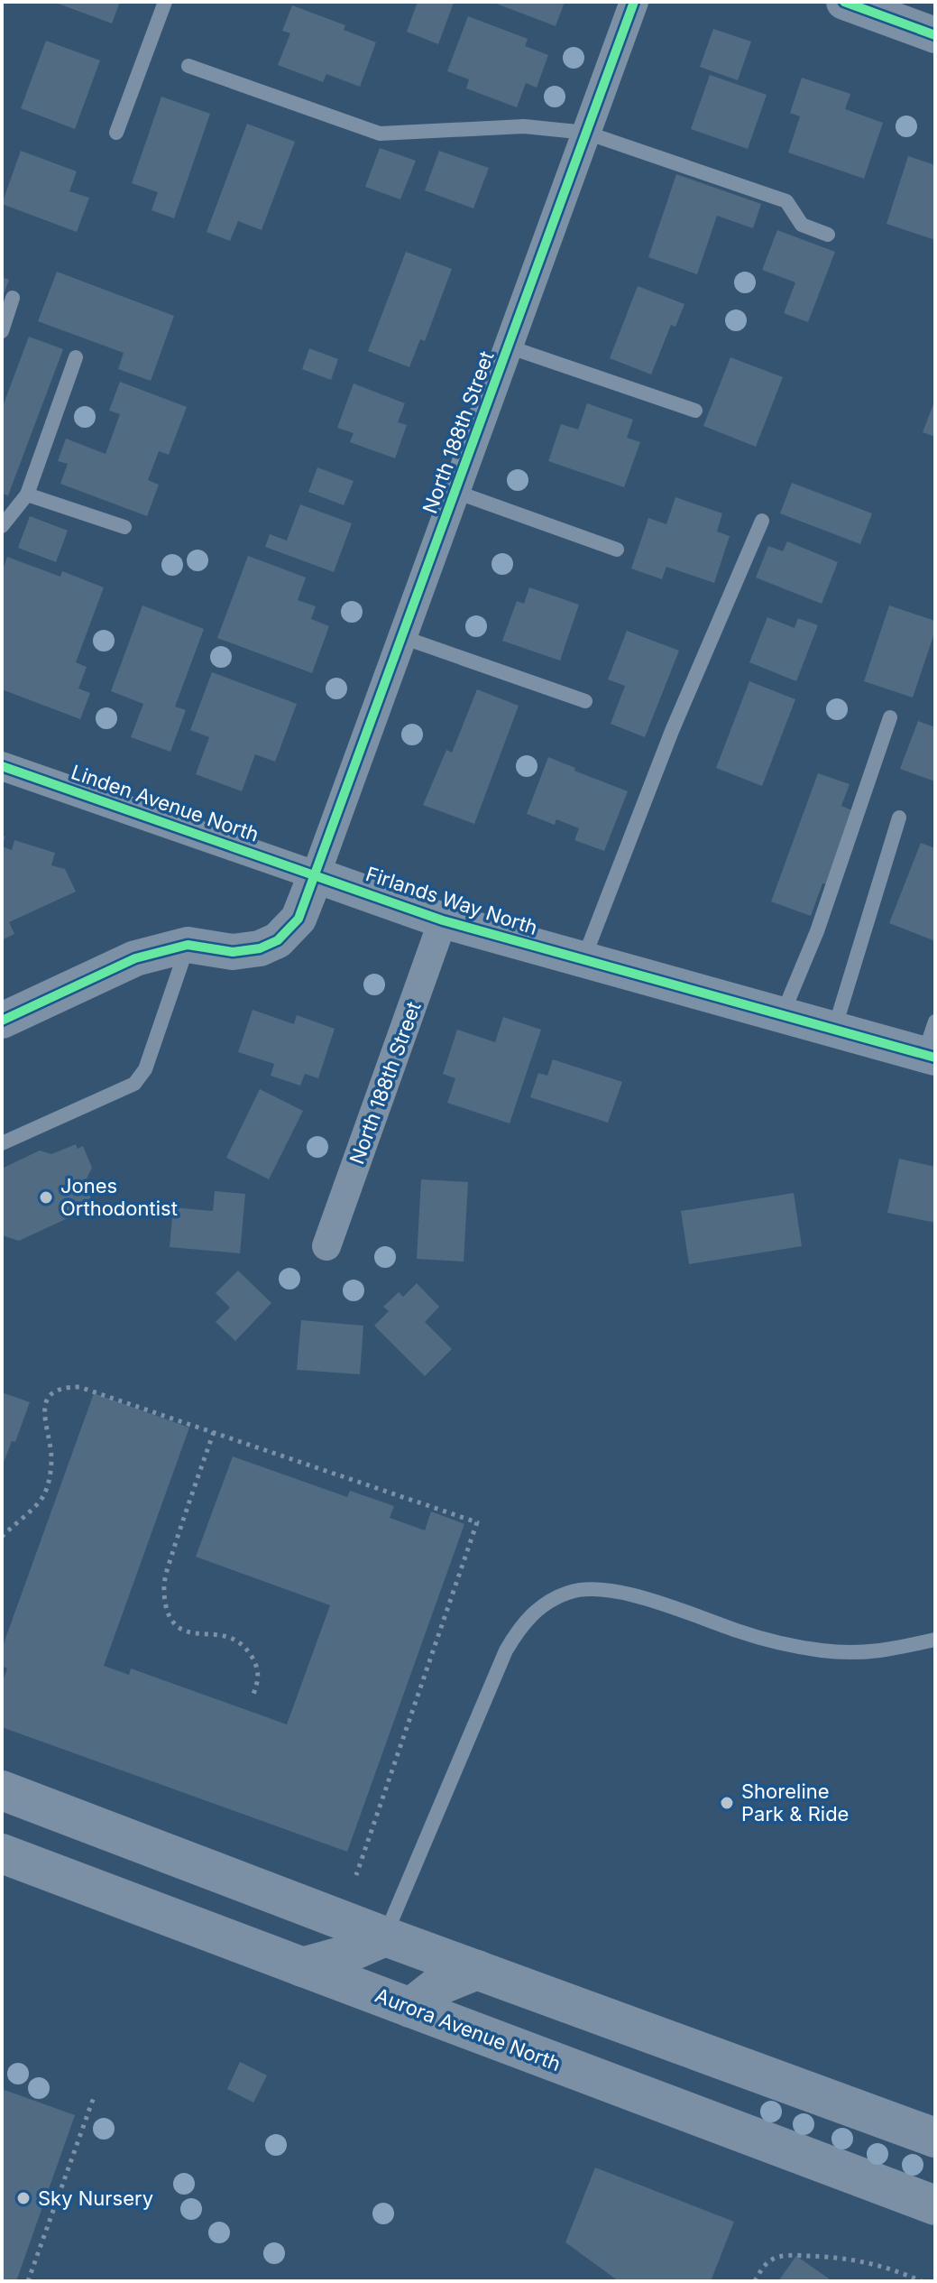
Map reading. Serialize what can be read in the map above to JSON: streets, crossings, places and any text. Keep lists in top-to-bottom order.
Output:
{
  "streets": {
    "highway": ["Aurora Avenue North"],
    "street": ["North 188th Street", "Linden Avenue North", "Firlands Way North"]
  },
  "crossings": [
    ["North 188th Street", "Linden Avenue North"],
    ["North 188th Street", "Firlands Way North"],
    ["Linden Avenue North", "Firlands Way North"]
  ],
  "places": ["Jones Orthodontist", "Shoreline Park & Ride", "Sky Nursery"]
}
